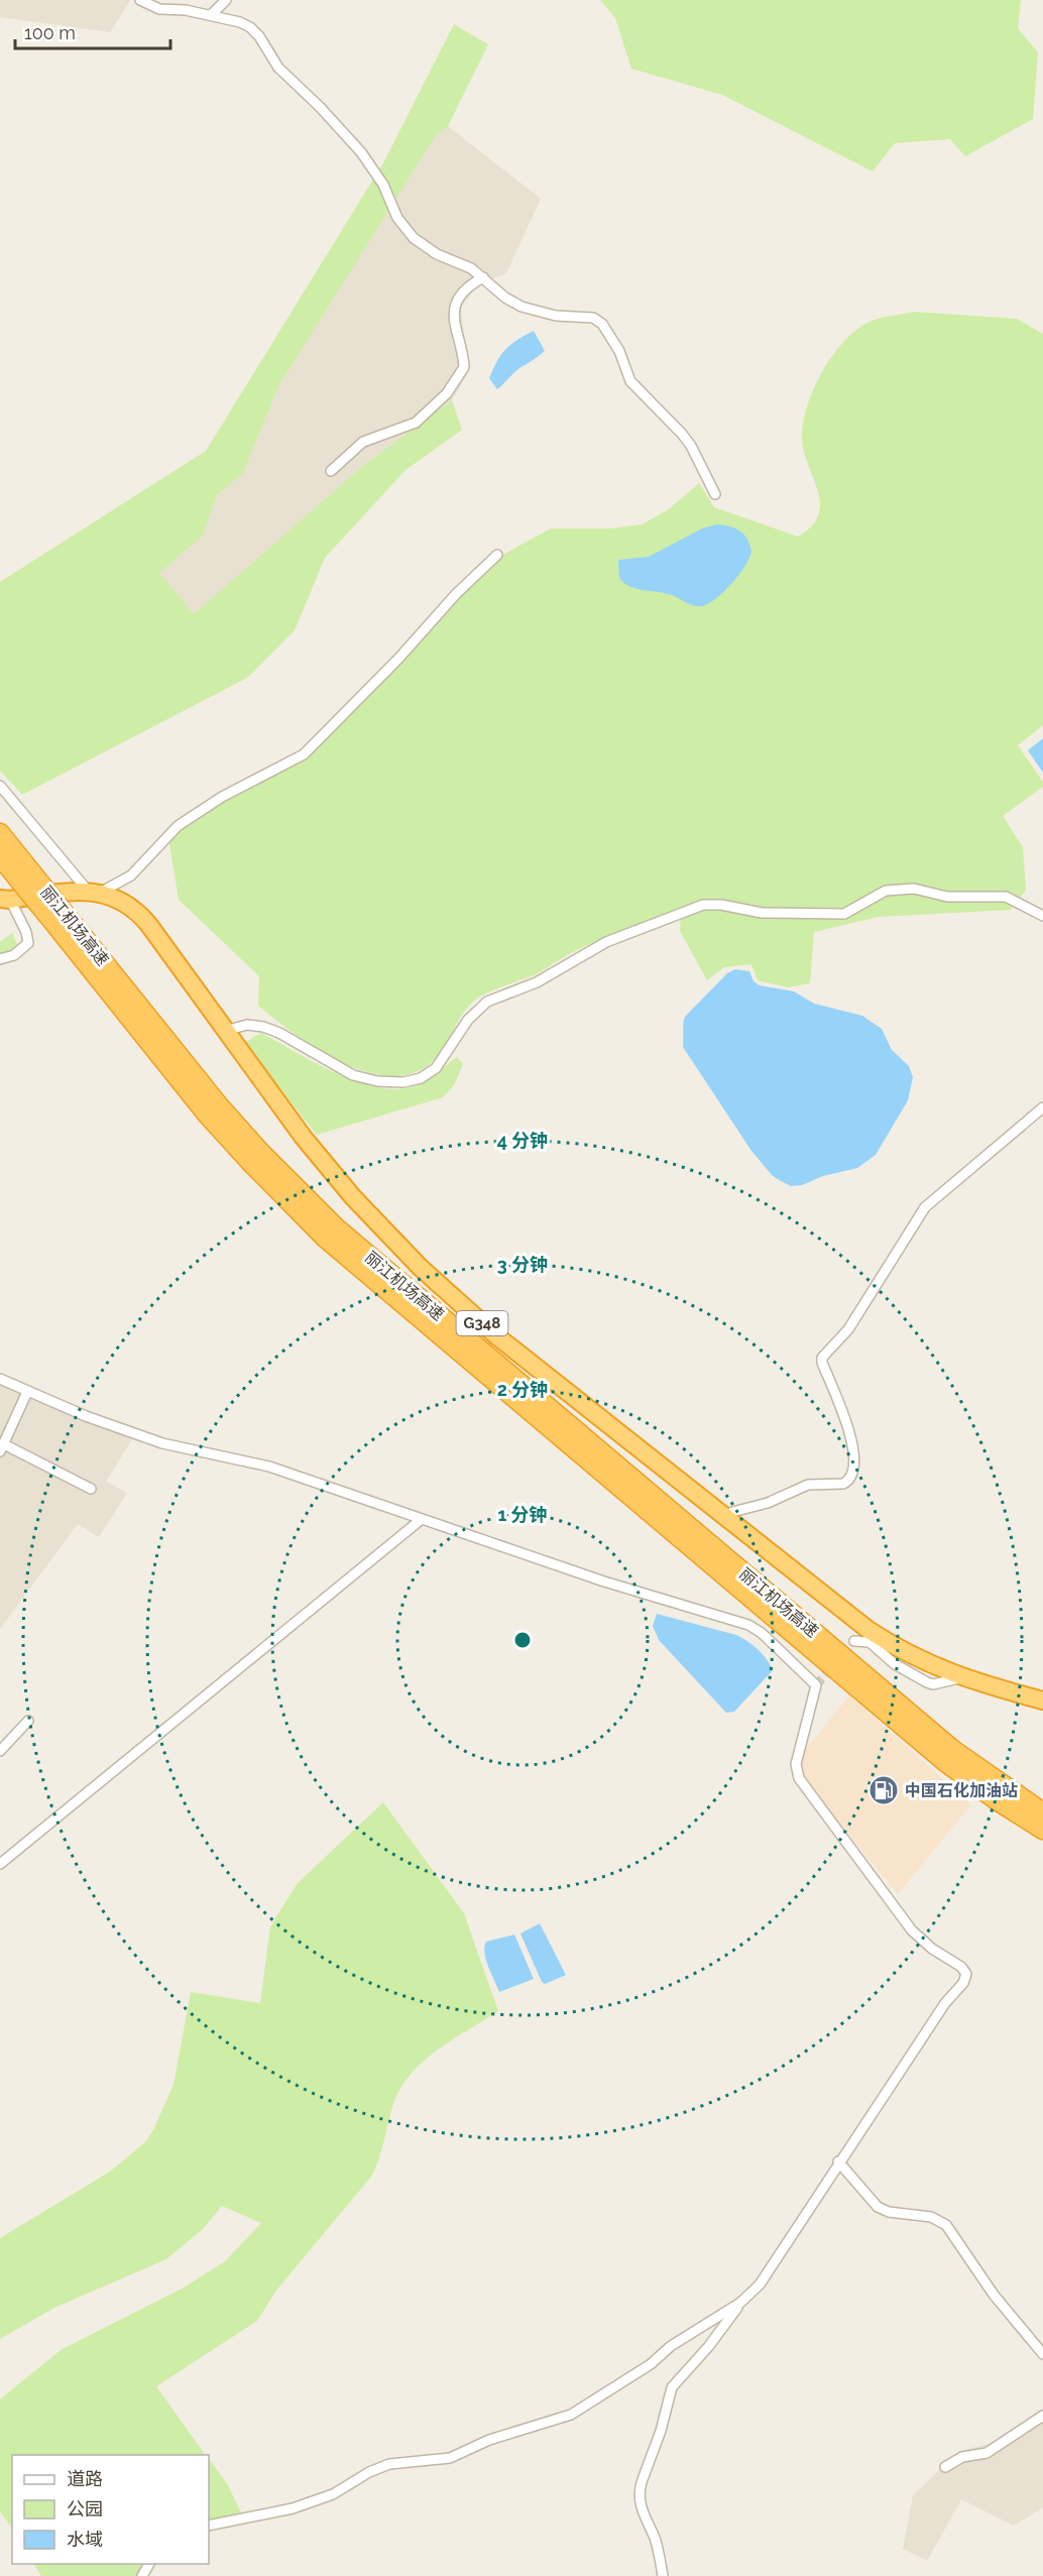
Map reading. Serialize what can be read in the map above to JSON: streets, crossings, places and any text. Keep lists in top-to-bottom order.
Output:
{
  "streets": {
    "highway": ["丽江机场高速", "G348"]
  },
  "places": {
    "fuel station": ["中国石化加油站"]
  },
  "legend": ["道路", "公园", "水域"],
  "scale_bar": "100 m",
  "rings": [
    "4 分钟",
    "3 分钟",
    "2 分钟",
    "1 分钟"
  ]
}
